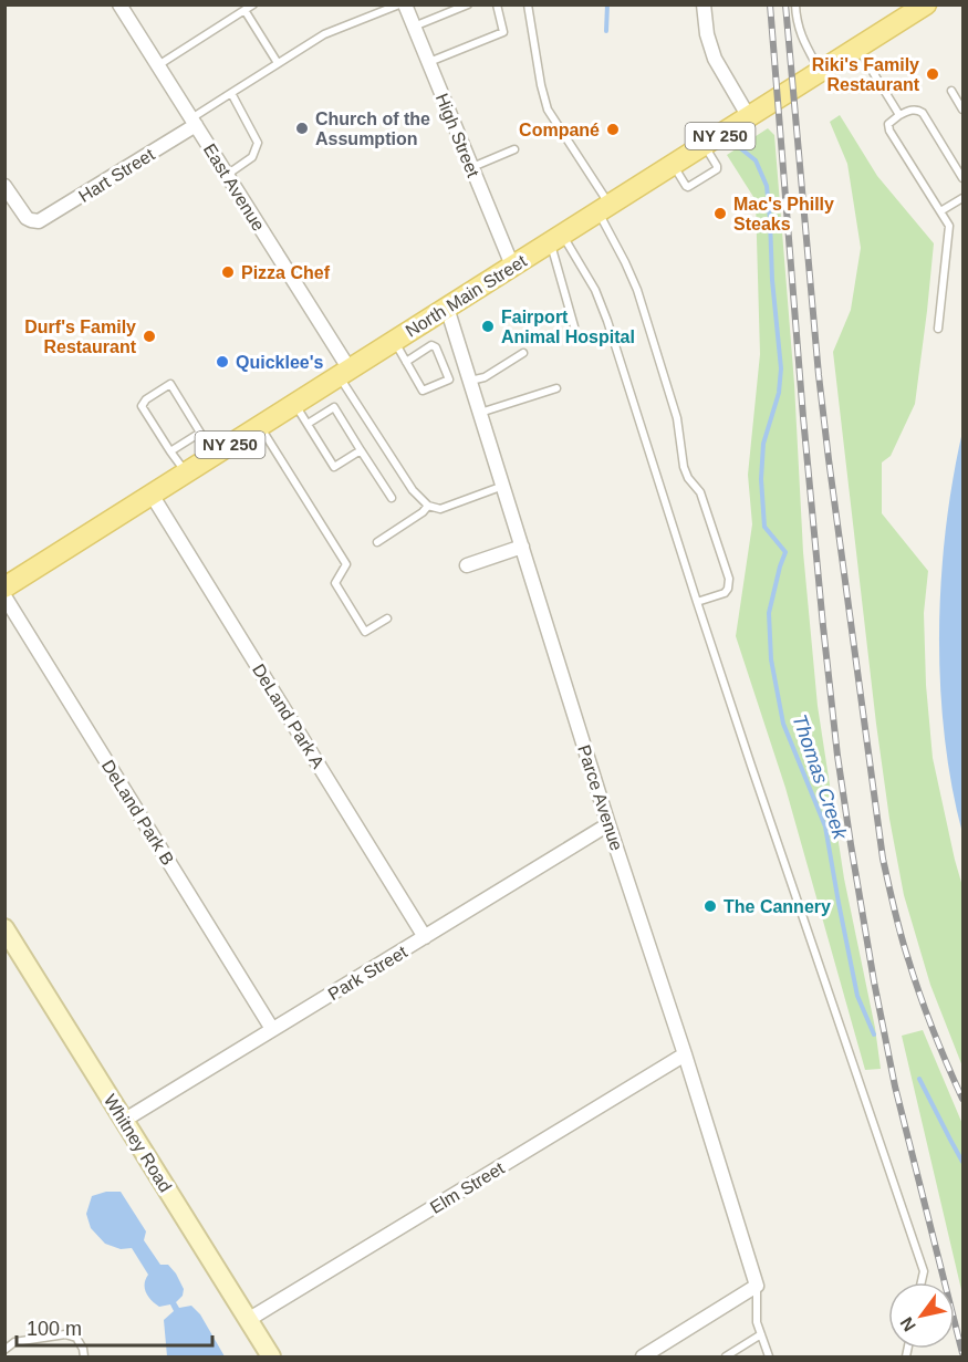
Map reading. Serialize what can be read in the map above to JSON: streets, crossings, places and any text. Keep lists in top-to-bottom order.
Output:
{
  "streets": {
    "main road": ["NY 250", "North Main Street", "Whitney Road"],
    "street": [
      "High Street",
      "Hart Street",
      "East Avenue",
      "DeLand Park A",
      "Parce Avenue",
      "DeLand Park B",
      "Park Street",
      "Elm Street"
    ]
  },
  "crossings": [
    ["High Street", "North Main Street"],
    ["Hart Street", "East Avenue"],
    ["East Avenue", "North Main Street"],
    ["North Main Street", "DeLand Park A"],
    ["North Main Street", "Parce Avenue"],
    ["DeLand Park A", "Park Street"],
    ["Parce Avenue", "Park Street"],
    ["Parce Avenue", "Elm Street"],
    ["DeLand Park B", "Park Street"],
    ["Park Street", "Whitney Road"],
    ["Whitney Road", "Elm Street"]
  ],
  "water": ["Thomas Creek"],
  "places": [
    "Riki's Family Restaurant",
    "Church of the Assumption",
    "Compané",
    "Mac's Philly Steaks",
    "Pizza Chef",
    "Fairport Animal Hospital",
    "Durf's Family Restaurant",
    "Quicklee's",
    "The Cannery"
  ],
  "scale_bar": "100 m",
  "north": "bottom left"
}
